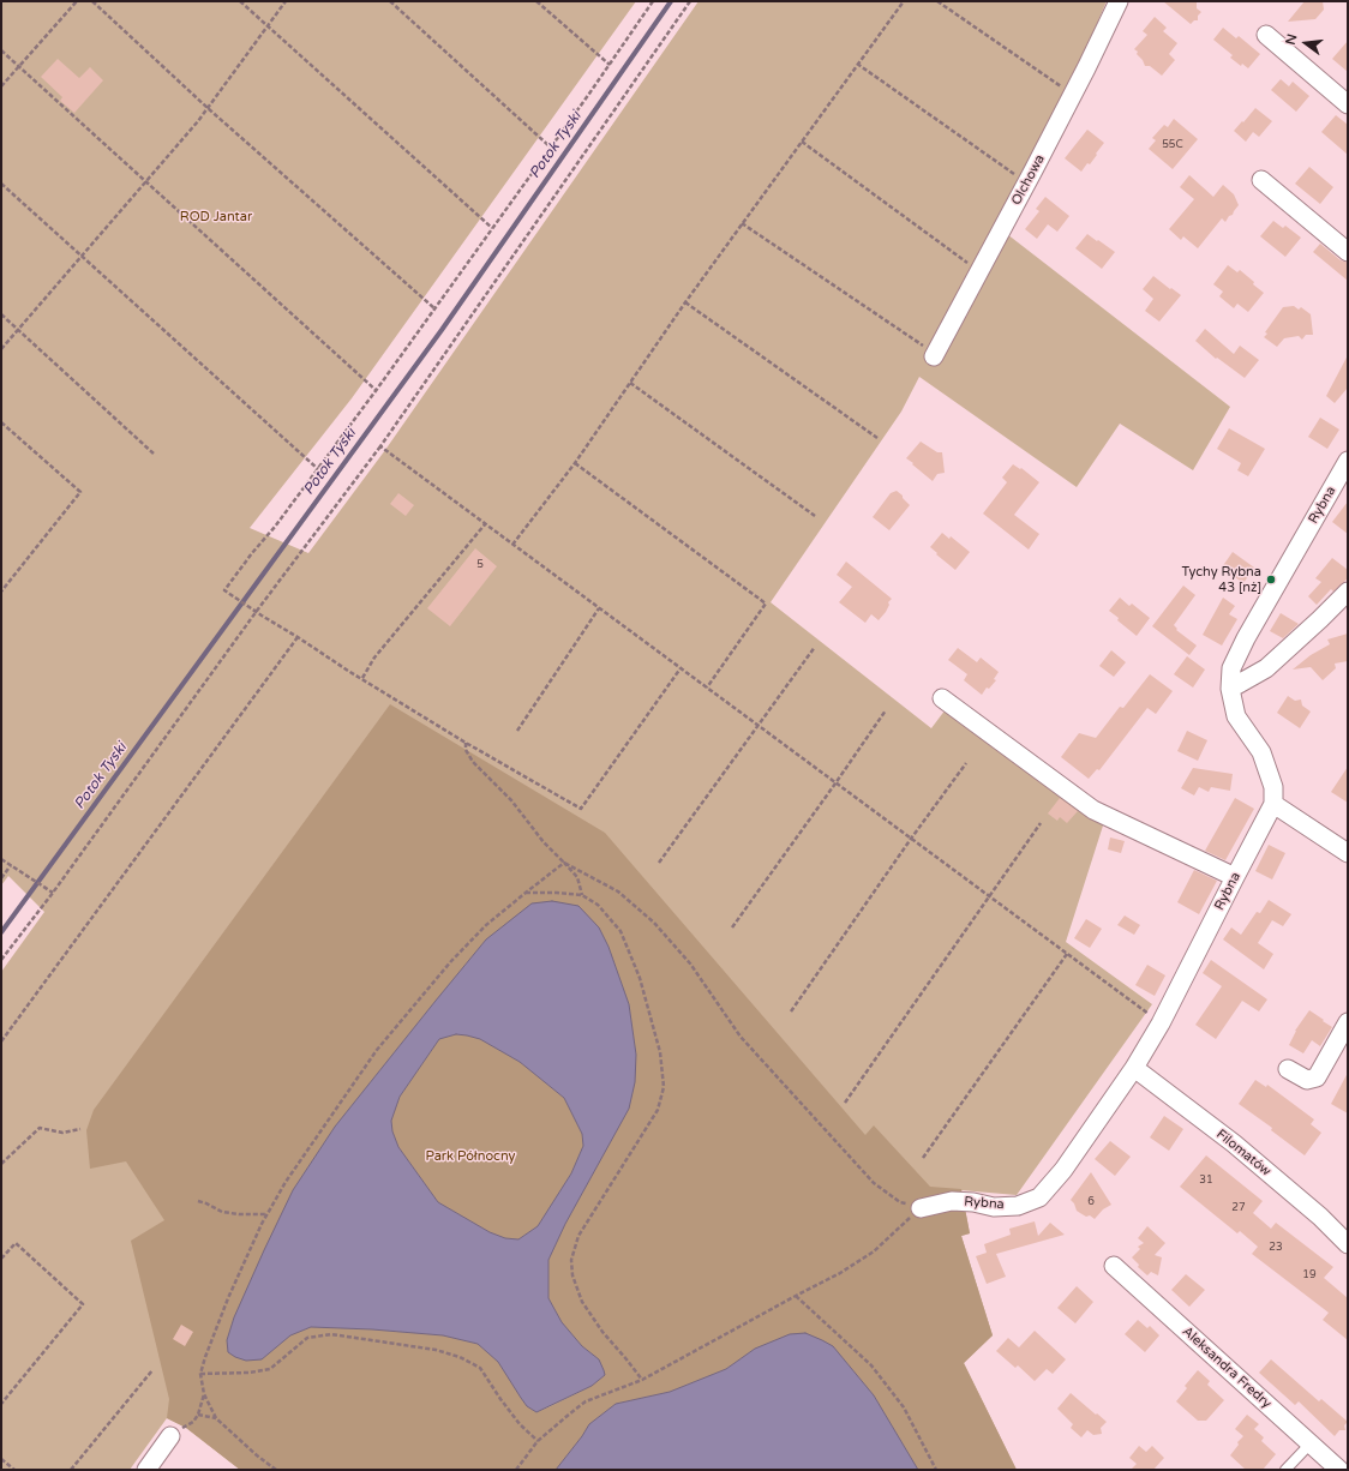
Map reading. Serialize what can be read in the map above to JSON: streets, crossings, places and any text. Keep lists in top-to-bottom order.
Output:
{
  "streets": {
    "street": [
      "Olchowa",
      "Rybna",
      "Filomatów",
      "Aleksandra Fredry"
    ]
  },
  "crossings": [
    ["Rybna", "Filomatów"]
  ],
  "water": ["Potok Tyski"],
  "parks": ["ROD Jantar", "Park Północny"],
  "places": ["Tychy Rybna 43 [nż]"],
  "house_numbers": [
    "55C",
    "5",
    "31",
    "6",
    "27",
    "23",
    "19"
  ],
  "north": "left"
}
